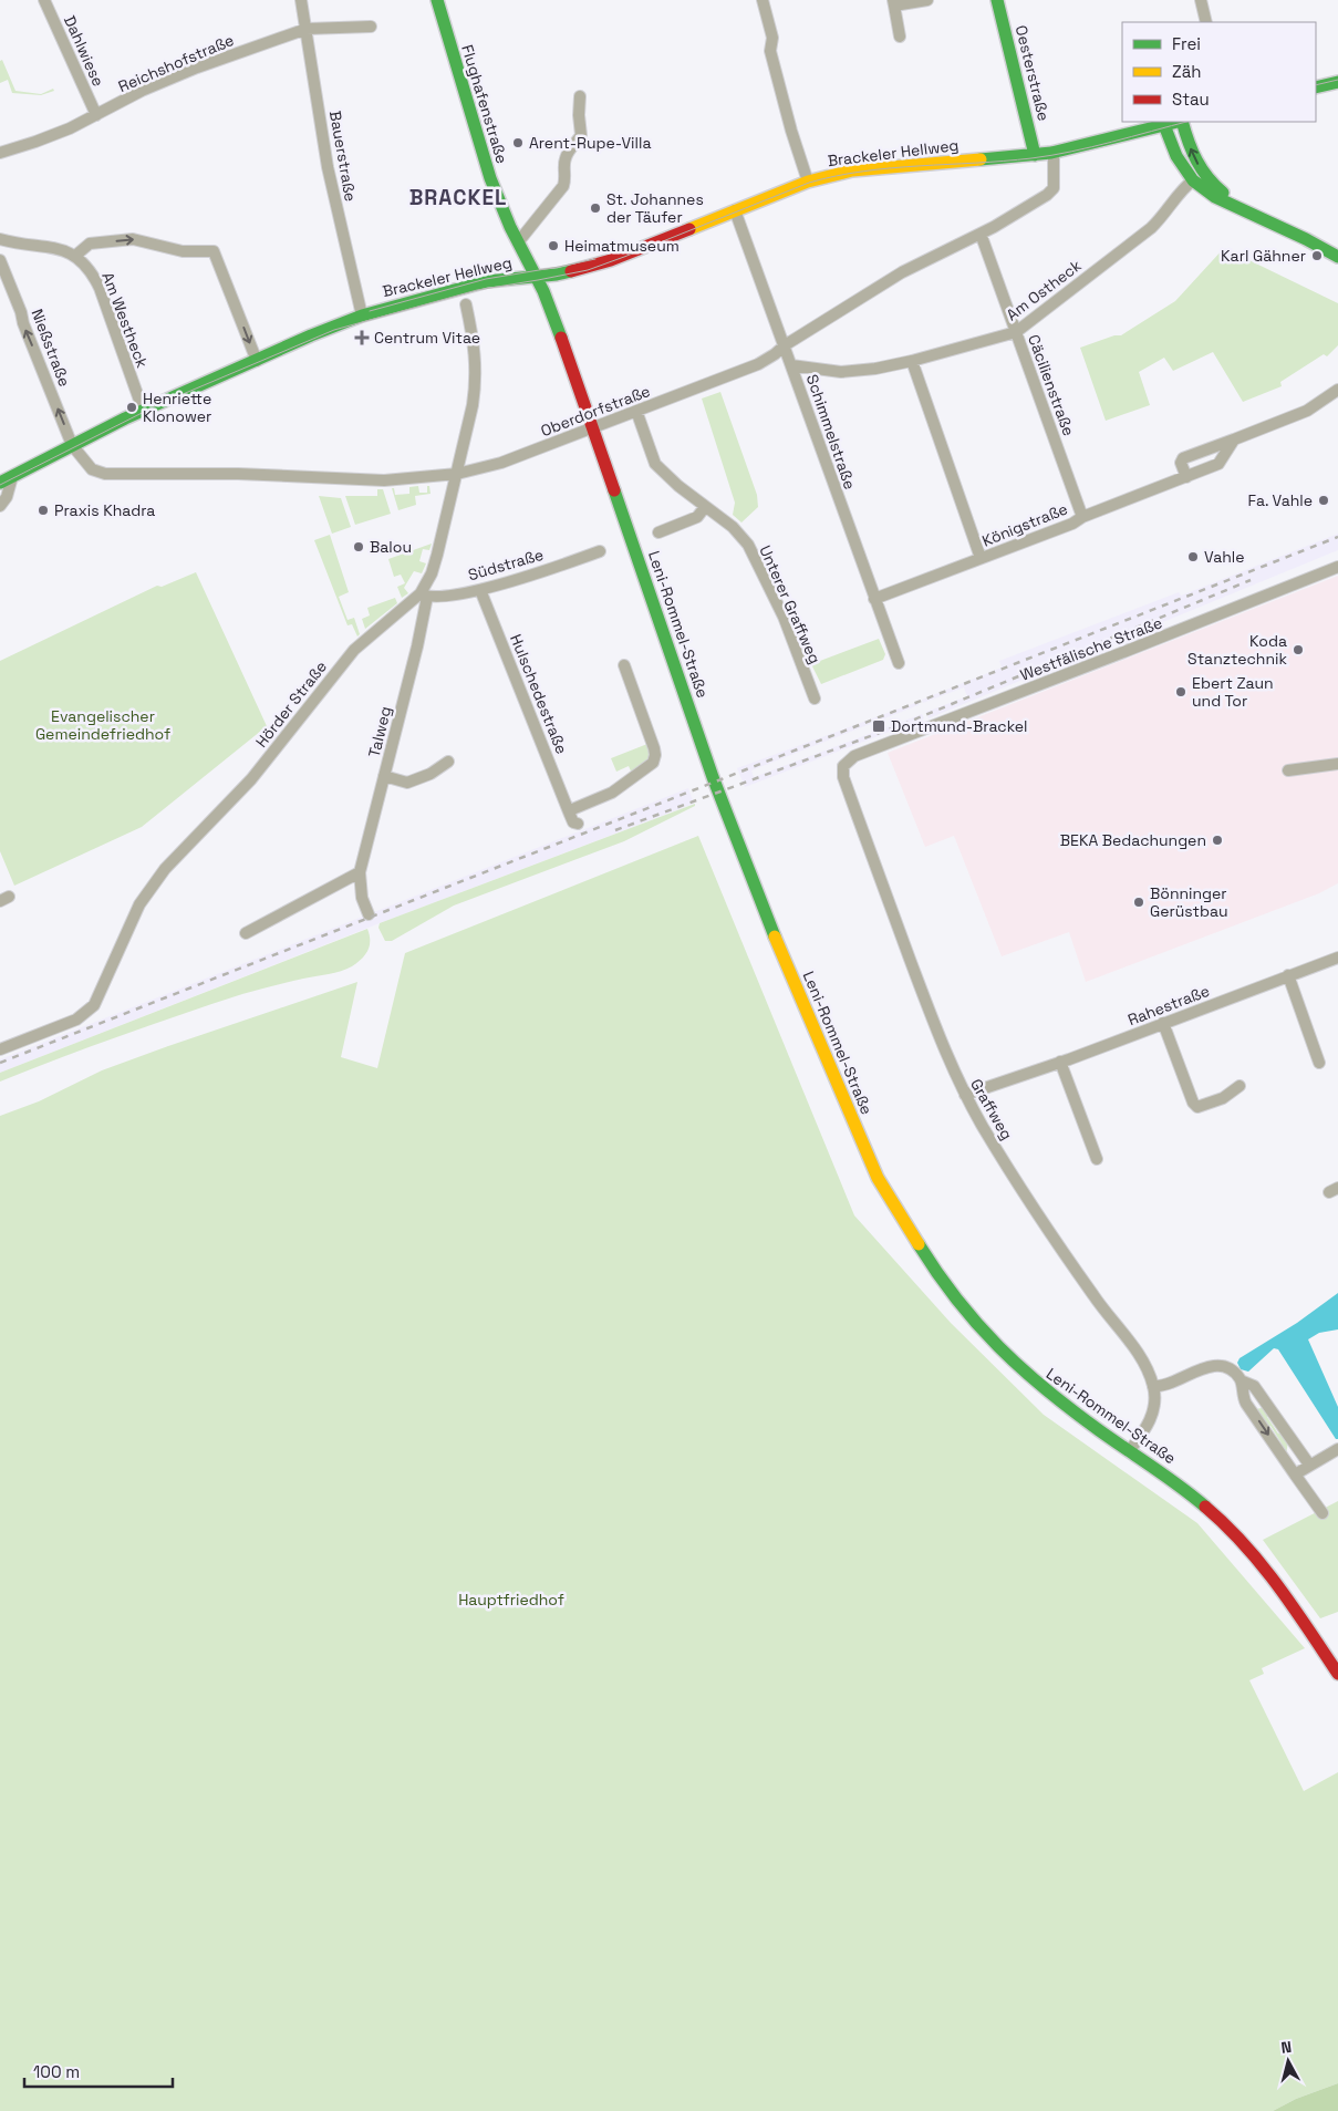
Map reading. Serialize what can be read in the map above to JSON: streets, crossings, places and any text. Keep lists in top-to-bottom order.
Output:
{
  "streets": {
    "main road": [
      "Oesterstraße",
      "Flughafenstraße",
      "Brackeler Hellweg",
      "Leni-Rommel-Straße"
    ],
    "street": [
      "Dahlwiese",
      "Reichshofstraße",
      "Bauerstraße",
      "Am Ostheck",
      "Am Westheck",
      "Nießstraße",
      "Cäcilienstraße",
      "Oberdorfstraße",
      "Schimmelstraße",
      "Königstraße",
      "Südstraße",
      "Unterer Graffweg",
      "Westfälische Straße",
      "Hulschedestraße",
      "Hörder Straße",
      "Talweg",
      "Rahestraße",
      "Graffweg"
    ]
  },
  "crossings": [
    ["Dahlwiese", "Reichshofstraße"],
    ["Reichshofstraße", "Bauerstraße"],
    ["Oesterstraße", "Brackeler Hellweg"],
    ["Flughafenstraße", "Brackeler Hellweg"],
    ["Flughafenstraße", "Leni-Rommel-Straße"],
    ["Brackeler Hellweg", "Bauerstraße"],
    ["Brackeler Hellweg", "Am Westheck"],
    ["Brackeler Hellweg", "Nießstraße"],
    ["Brackeler Hellweg", "Oberdorfstraße"],
    ["Brackeler Hellweg", "Schimmelstraße"],
    ["Brackeler Hellweg", "Leni-Rommel-Straße"],
    ["Am Ostheck", "Cäcilienstraße"],
    ["Am Ostheck", "Schimmelstraße"],
    ["Nießstraße", "Oberdorfstraße"],
    ["Cäcilienstraße", "Oberdorfstraße"],
    ["Cäcilienstraße", "Königstraße"],
    ["Oberdorfstraße", "Schimmelstraße"],
    ["Oberdorfstraße", "Unterer Graffweg"],
    ["Oberdorfstraße", "Leni-Rommel-Straße"],
    ["Oberdorfstraße", "Hörder Straße"],
    ["Schimmelstraße", "Königstraße"],
    ["Südstraße", "Hulschedestraße"],
    ["Südstraße", "Hörder Straße"],
    ["Südstraße", "Talweg"],
    ["Leni-Rommel-Straße", "Graffweg"],
    ["Westfälische Straße", "Graffweg"],
    ["Hörder Straße", "Talweg"],
    ["Rahestraße", "Graffweg"]
  ],
  "one_way": ["Nießstraße"],
  "districts": ["BRACKEL"],
  "parks": ["Evangelischer Gemeindefriedhof", "Hauptfriedhof"],
  "places": {
    "other": [
      "Arent-Rupe-Villa",
      "St. Johannes der Täufer",
      "Heimatmuseum",
      "Karl Gähner",
      "Henriette Klonower",
      "Fa. Vahle",
      "Praxis Khadra",
      "Balou",
      "Vahle",
      "Koda Stanztechnik",
      "Ebert Zaun und Tor",
      "BEKA Bedachungen",
      "Bönninger Gerüstbau"
    ],
    "health": ["Centrum Vitae"],
    "transit": ["Dortmund-Brackel"]
  },
  "legend": ["Frei", "Zäh", "Stau"],
  "scale_bar": "100 m",
  "north": "top"
}
